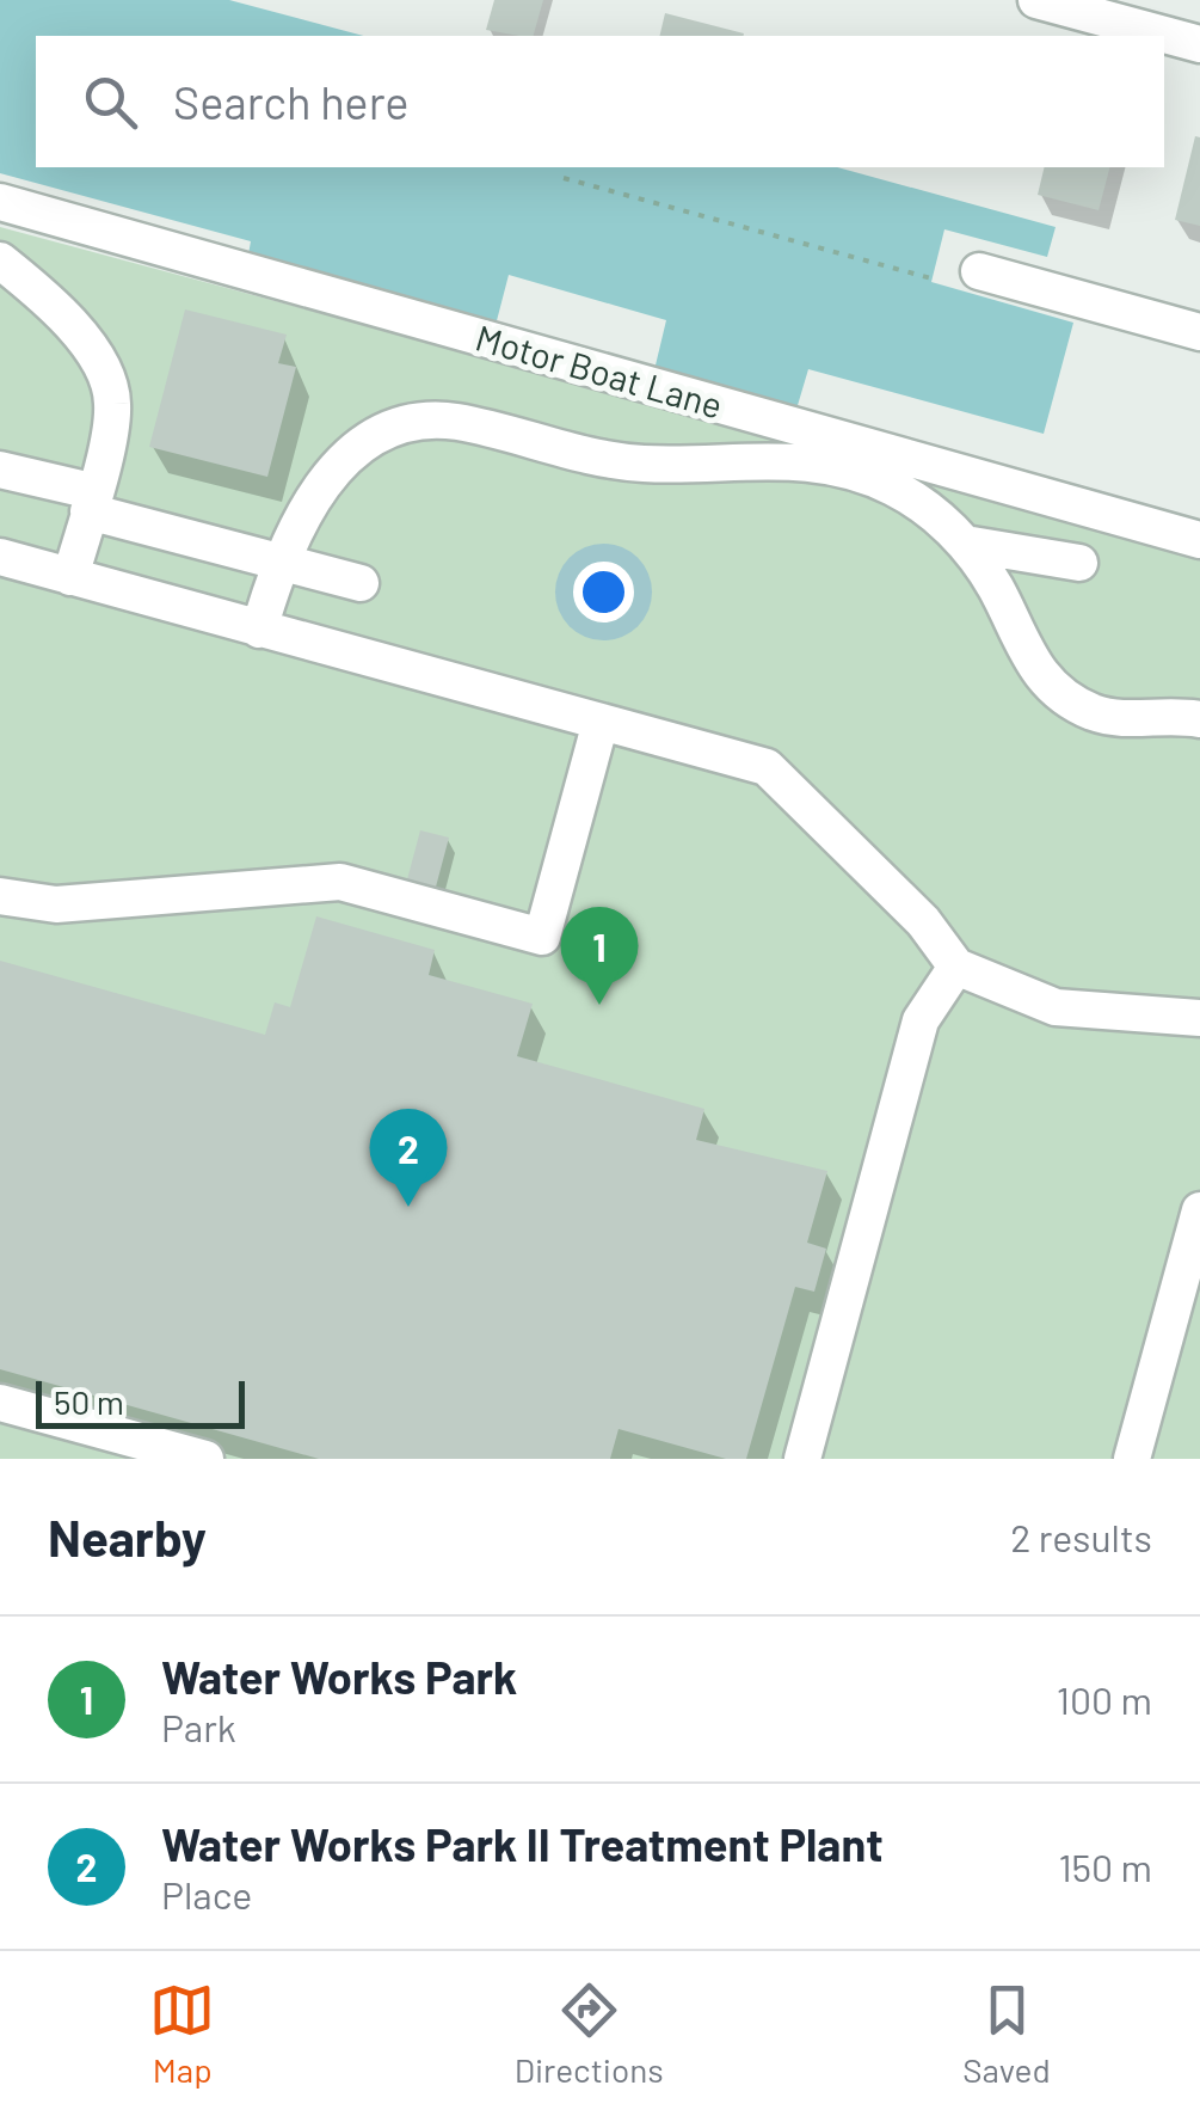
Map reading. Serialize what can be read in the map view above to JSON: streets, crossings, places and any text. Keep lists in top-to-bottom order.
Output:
{
  "streets": {
    "street": ["Motor Boat Lane"]
  },
  "scale_bar": "50 m",
  "page": {
    "search": "Search here",
    "pins": ["1", "2"],
    "scale": "50 m",
    "heading": ["Nearby", "2 results"],
    "list": [
      {
        "mark": "1",
        "name": "Water Works Park",
        "note": "Park",
        "value": "100 m"
      },
      {
        "mark": "2",
        "name": "Water Works Park II Treatment Plant",
        "note": "Place",
        "value": "150 m"
      }
    ],
    "nav": ["Map", "Directions", "Saved"]
  }
}
